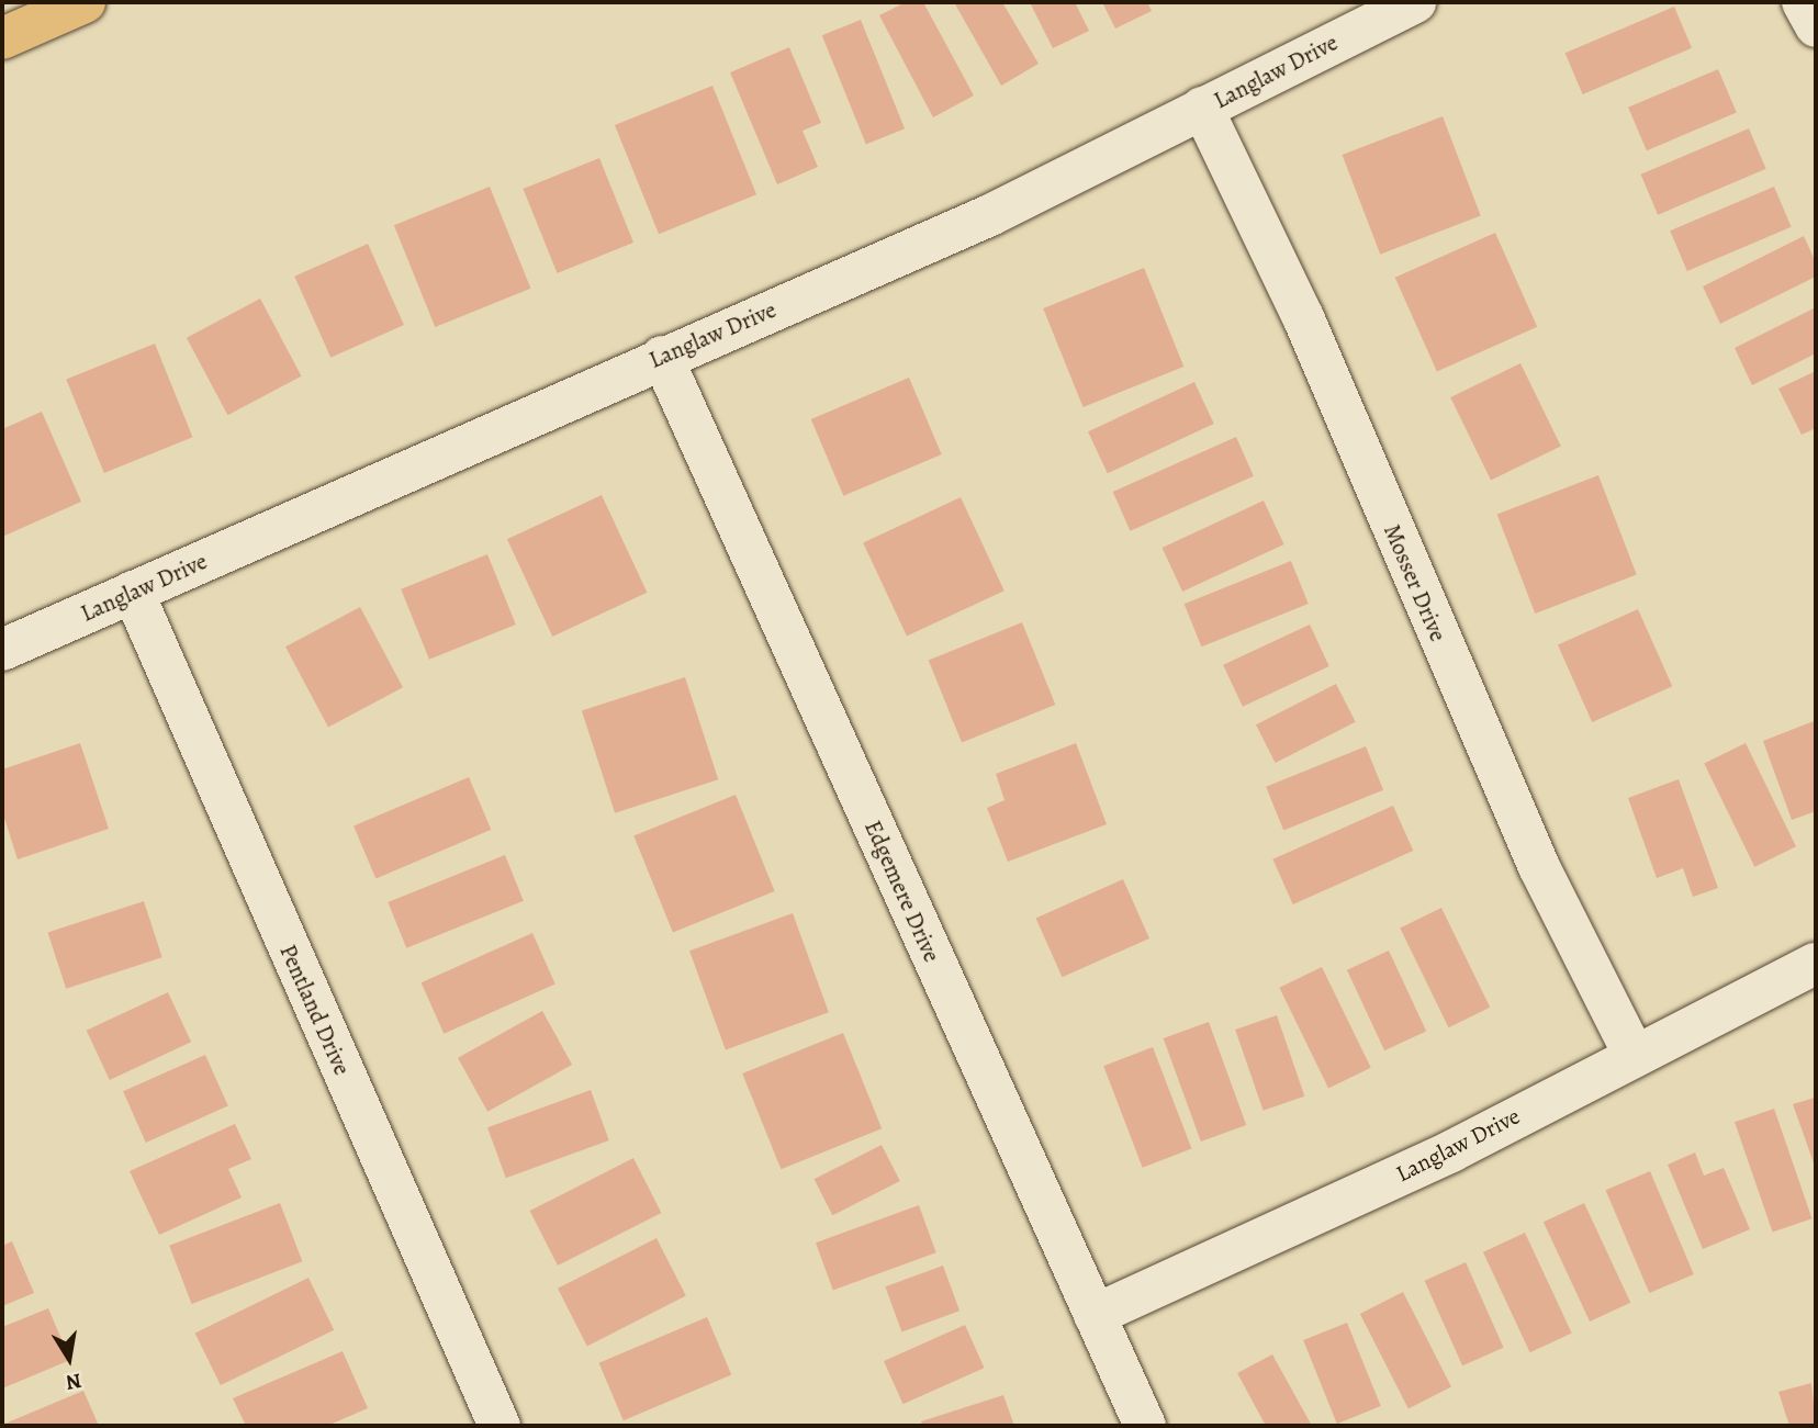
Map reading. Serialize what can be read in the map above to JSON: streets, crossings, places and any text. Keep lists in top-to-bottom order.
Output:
{
  "streets": {
    "street": [
      "Langlaw Drive",
      "Mosser Drive",
      "Edgemere Drive",
      "Pentland Drive"
    ]
  },
  "crossings": [
    ["Langlaw Drive", "Mosser Drive"],
    ["Langlaw Drive", "Edgemere Drive"],
    ["Langlaw Drive", "Pentland Drive"]
  ],
  "north": "bottom"
}
